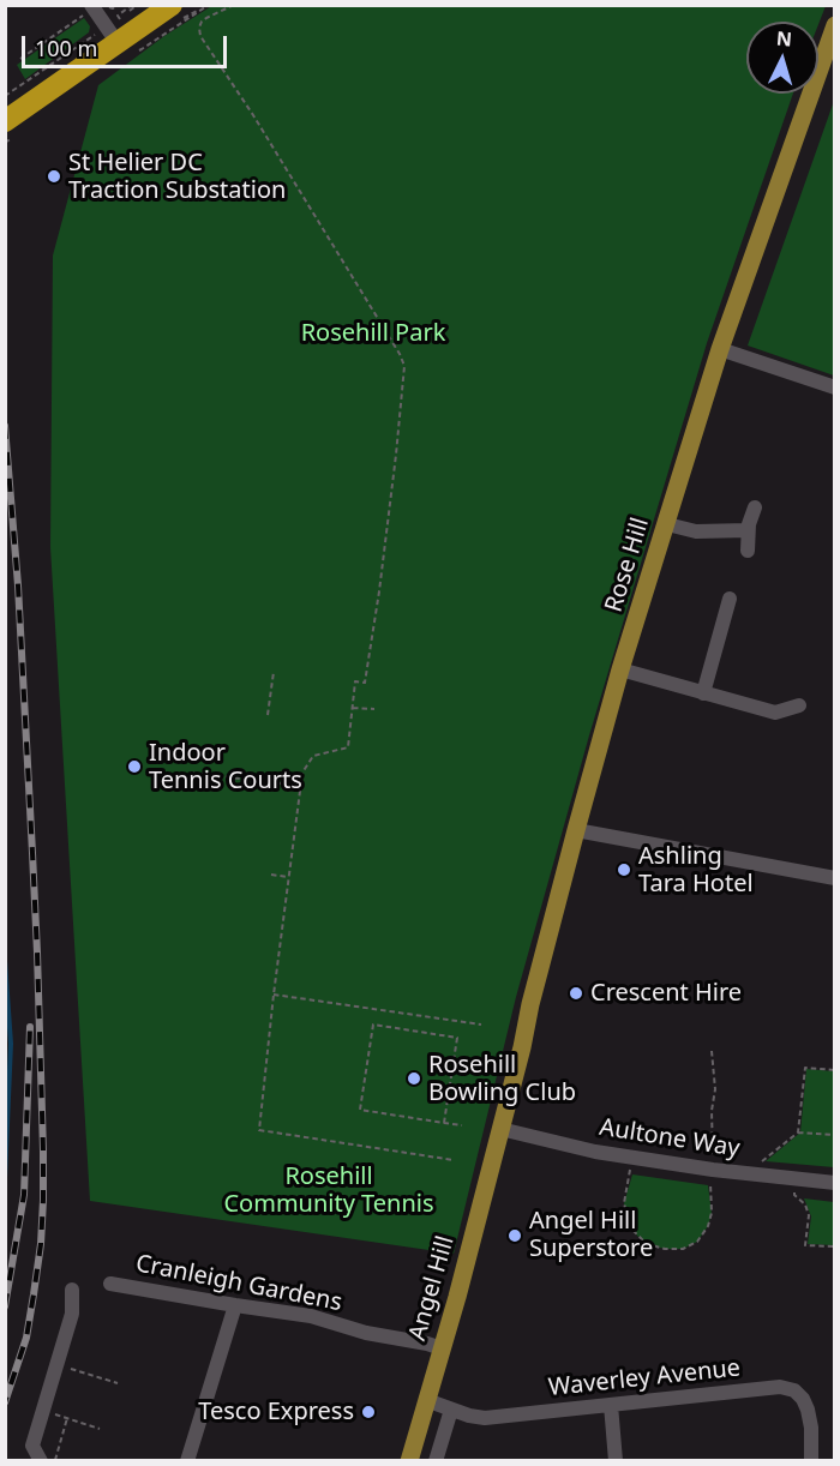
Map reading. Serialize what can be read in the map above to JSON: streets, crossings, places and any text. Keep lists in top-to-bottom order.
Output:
{
  "streets": {
    "main road": ["Rose Hill", "Angel Hill"],
    "street": ["Aultone Way", "Cranleigh Gardens", "Waverley Avenue"]
  },
  "crossings": [
    ["Rose Hill", "Aultone Way"],
    ["Rose Hill", "Angel Hill"],
    ["Aultone Way", "Angel Hill"],
    ["Cranleigh Gardens", "Angel Hill"],
    ["Angel Hill", "Waverley Avenue"]
  ],
  "parks": ["Rosehill Park", "Rosehill Community Tennis"],
  "places": [
    "St Helier DC Traction Substation",
    "Indoor Tennis Courts",
    "Ashling Tara Hotel",
    "Crescent Hire",
    "Rosehill Bowling Club",
    "Angel Hill Superstore",
    "Tesco Express"
  ],
  "scale_bar": "100 m",
  "north": "top"
}
